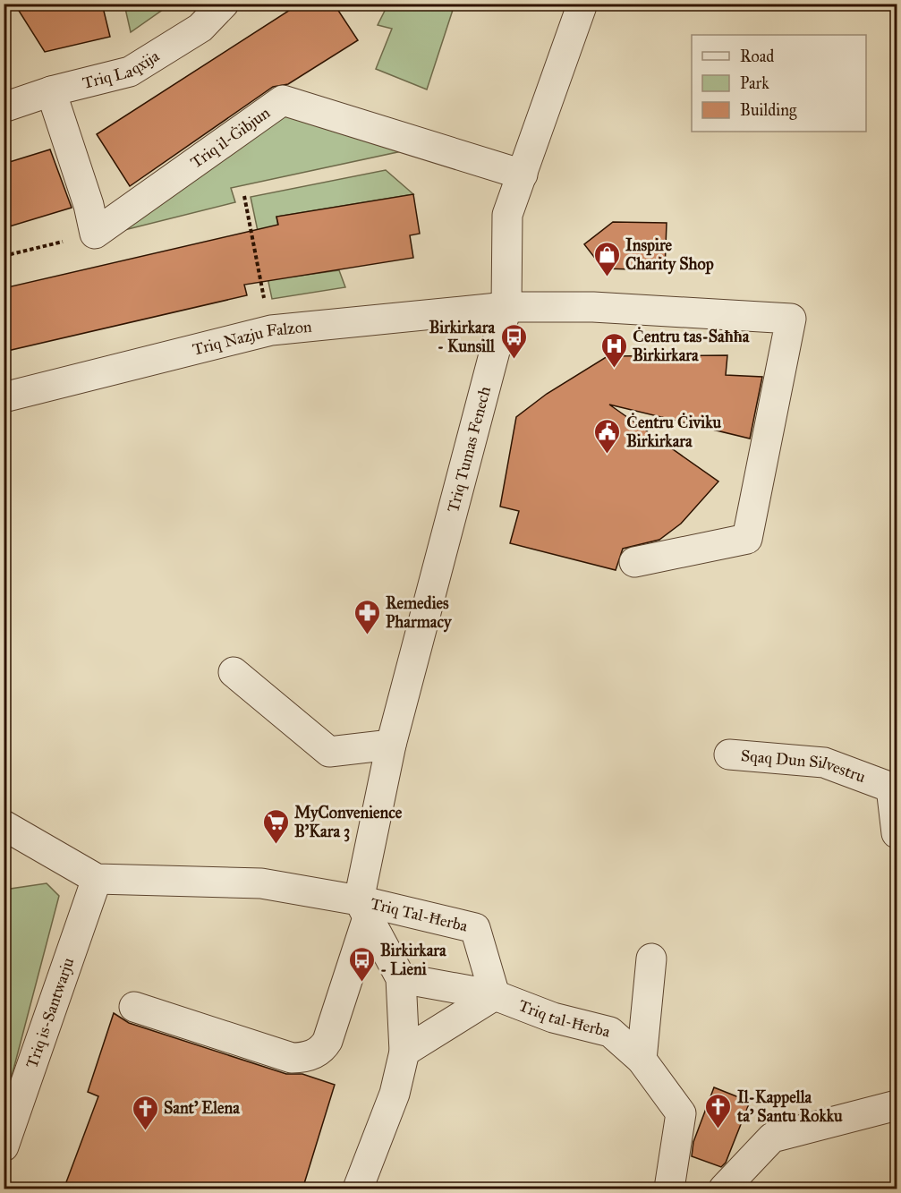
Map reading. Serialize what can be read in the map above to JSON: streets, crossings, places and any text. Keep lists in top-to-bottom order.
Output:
{
  "streets": {
    "street": [
      "Triq Laqxija",
      "Triq il-Ġibjun",
      "Triq Nazju Falzon",
      "Triq Tumas Fenech",
      "Sqaq Dun Silvestru",
      "Triq Tal-Ħerba",
      "Triq is-Santwarju",
      "Triq tal-Ħerba"
    ]
  },
  "crossings": [
    ["Triq il-Ġibjun", "Triq Tumas Fenech"],
    ["Triq Nazju Falzon", "Triq Tumas Fenech"],
    ["Triq Tumas Fenech", "Triq Tal-Ħerba"],
    ["Triq Tumas Fenech", "Triq tal-Ħerba"],
    ["Triq Tal-Ħerba", "Triq tal-Ħerba"],
    ["Triq is-Santwarju", "Triq tal-Ħerba"]
  ],
  "places": {
    "shop": ["Inspire Charity Shop"],
    "bus stop": ["Birkirkara - Kunsill", "Birkirkara - Lieni"],
    "hospital": ["Ċentru tas-Saħħa Birkirkara"],
    "public building": ["Ċentru Ċiviku Birkirkara"],
    "pharmacy": ["Remedies Pharmacy"],
    "supermarket": ["MyConvenience B'Kara 3"],
    "church": ["Il-Kappella ta' Santu Rokku", "Sant' Elena"]
  },
  "legend": ["Road", "Park", "Building"]
}
